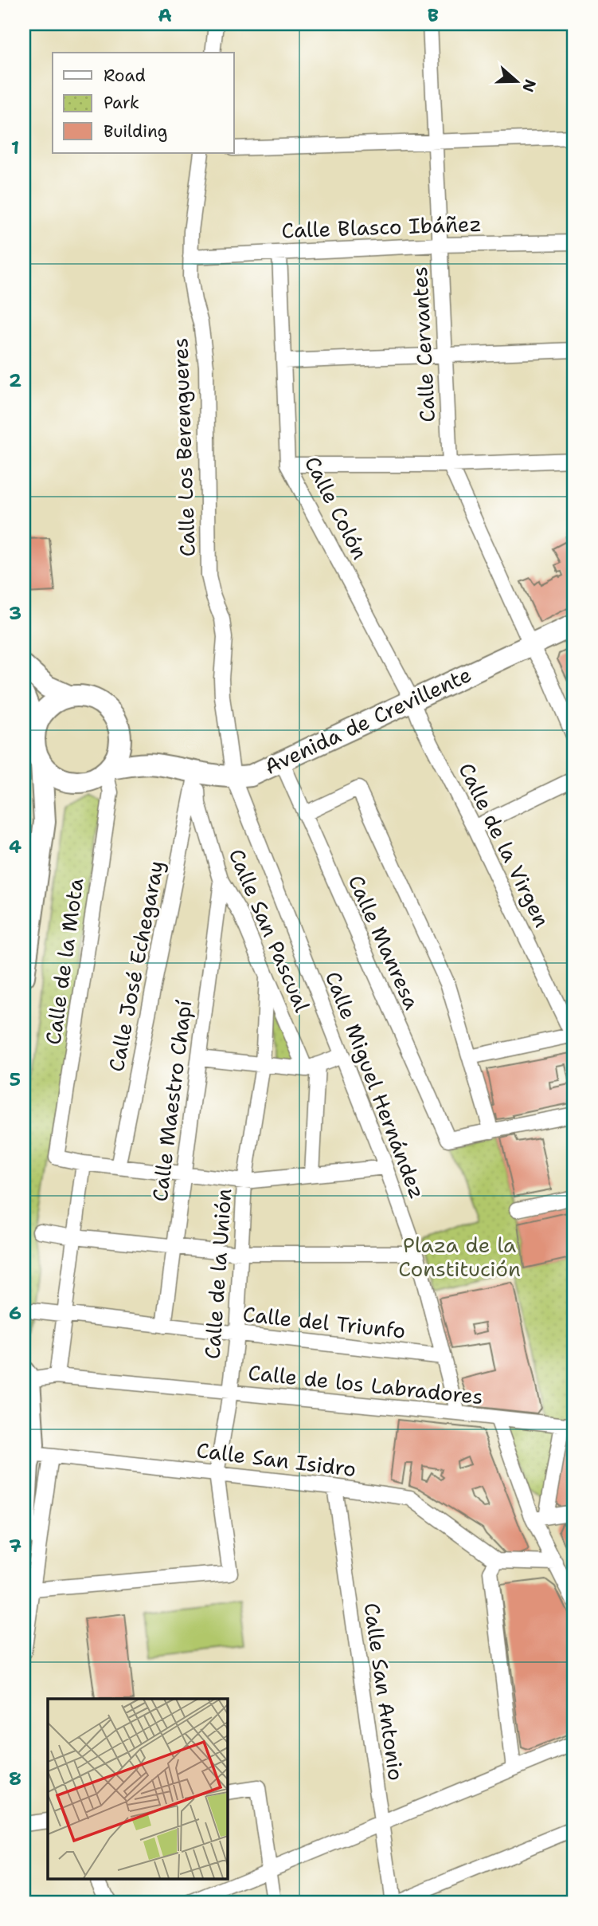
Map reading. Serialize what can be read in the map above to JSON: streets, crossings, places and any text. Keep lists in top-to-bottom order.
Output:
{
  "streets": {
    "main road": ["Avenida de Crevillente"],
    "street": [
      "Calle Blasco Ibáñez",
      "Calle Cervantes",
      "Calle Los Berengueres",
      "Calle Colón",
      "Calle de la Virgen",
      "Calle San Pascual",
      "Calle Manresa",
      "Calle de la Mota",
      "Calle José Echegaray",
      "Calle Miguel Hernández",
      "Calle Maestro Chapí",
      "Calle de la Unión",
      "Calle del Triunfo",
      "Calle de los Labradores",
      "Calle San Isidro",
      "Calle San Antonio"
    ]
  },
  "crossings": [
    ["Calle Blasco Ibáñez", "Calle Cervantes"],
    ["Calle Blasco Ibáñez", "Calle Los Berengueres"],
    ["Calle Blasco Ibáñez", "Calle Colón"],
    ["Calle Cervantes", "Avenida de Crevillente"],
    ["Calle Los Berengueres", "Avenida de Crevillente"],
    ["Calle Los Berengueres", "Calle Miguel Hernández"],
    ["Calle Colón", "Avenida de Crevillente"],
    ["Calle Colón", "Calle de la Virgen"],
    ["Avenida de Crevillente", "Calle de la Virgen"],
    ["Avenida de Crevillente", "Calle San Pascual"],
    ["Avenida de Crevillente", "Calle Manresa"],
    ["Avenida de Crevillente", "Calle de la Mota"],
    ["Avenida de Crevillente", "Calle José Echegaray"],
    ["Avenida de Crevillente", "Calle Miguel Hernández"],
    ["Calle San Pascual", "Calle José Echegaray"],
    ["Calle San Pascual", "Calle Maestro Chapí"],
    ["Calle San Pascual", "Calle de la Unión"],
    ["Calle Miguel Hernández", "Calle del Triunfo"],
    ["Calle Miguel Hernández", "Calle de los Labradores"],
    ["Calle Maestro Chapí", "Calle del Triunfo"],
    ["Calle de la Unión", "Calle del Triunfo"],
    ["Calle de la Unión", "Calle de los Labradores"],
    ["Calle de la Unión", "Calle San Isidro"],
    ["Calle San Isidro", "Calle San Antonio"]
  ],
  "parks": ["Plaza de la Constitución"],
  "legend": ["Road", "Park", "Building"],
  "north": "right",
  "grid": {
    "columns": ["A", "B"],
    "rows": [
      "1",
      "2",
      "3",
      "4",
      "5",
      "6",
      "7",
      "8"
    ]
  }
}
